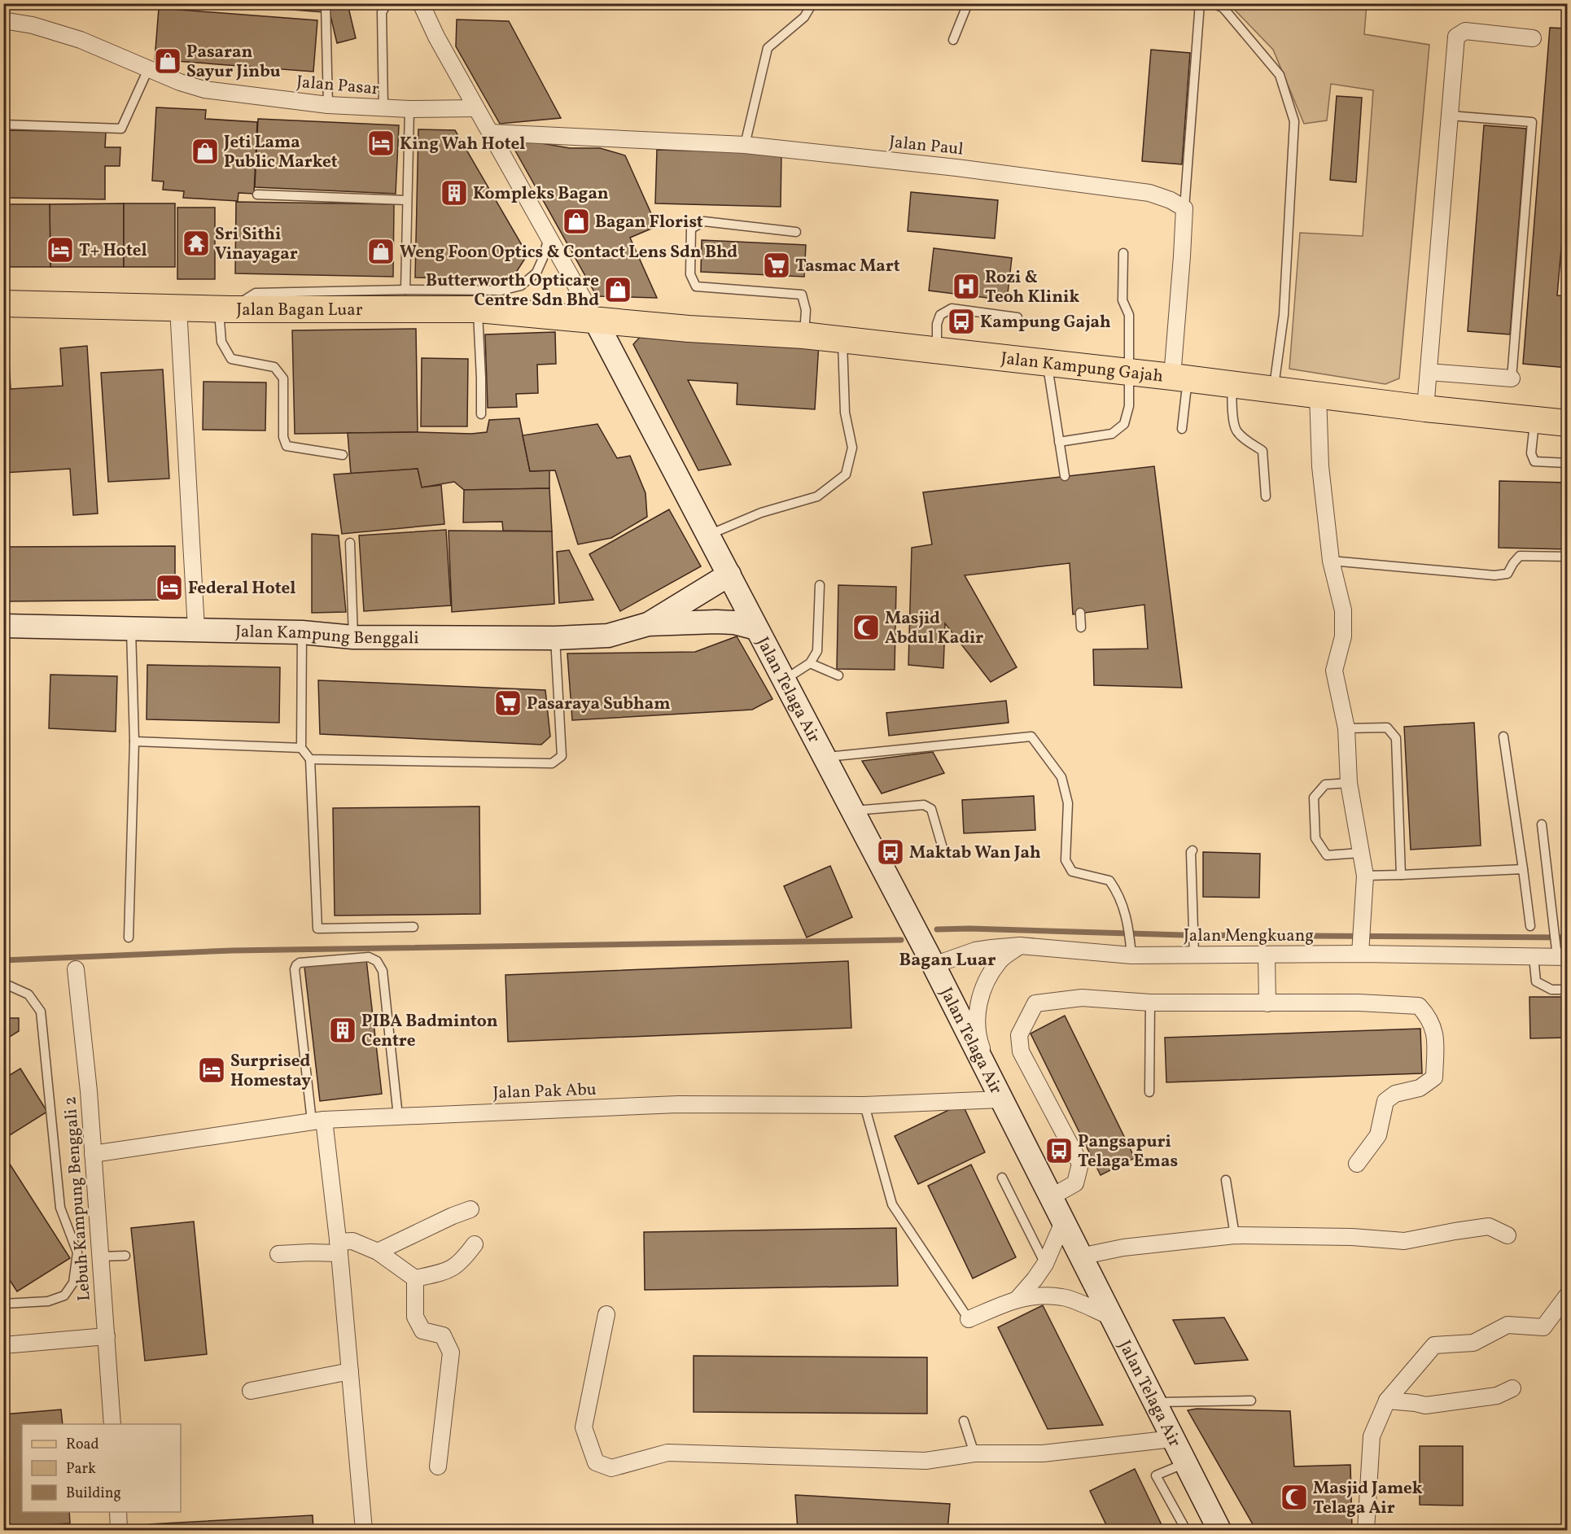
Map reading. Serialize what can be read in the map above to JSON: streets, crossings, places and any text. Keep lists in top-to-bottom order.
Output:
{
  "streets": {
    "main road": ["Jalan Bagan Luar", "Jalan Kampung Gajah"],
    "street": [
      "Jalan Pasar",
      "Jalan Paul",
      "Jalan Kampung Benggali",
      "Jalan Telaga Air",
      "Jalan Mengkuang",
      "Jalan Pak Abu",
      "Lebuh Kampung Benggali 2"
    ]
  },
  "crossings": [
    ["Jalan Bagan Luar", "Jalan Kampung Gajah"],
    ["Jalan Bagan Luar", "Jalan Telaga Air"],
    ["Jalan Kampung Gajah", "Jalan Telaga Air"],
    ["Jalan Telaga Air", "Jalan Mengkuang"],
    ["Jalan Telaga Air", "Jalan Pak Abu"],
    ["Jalan Pak Abu", "Lebuh Kampung Benggali 2"]
  ],
  "districts": ["Bagan Luar"],
  "places": {
    "shop": [
      "Pasaran Sayur Jinbu",
      "Jeti Lama Public Market",
      "Bagan Florist",
      "Weng Foon Optics & Contact Lens Sdn Bhd",
      "Butterworth Opticare Centre Sdn Bhd"
    ],
    "hotel": [
      "King Wah Hotel",
      "T+ Hotel",
      "Federal Hotel",
      "Surprised Homestay"
    ],
    "building": ["Kompleks Bagan", "PIBA Badminton Centre"],
    "temple": ["Sri Sithi Vinayagar"],
    "supermarket": ["Tasmac Mart", "Pasaraya Subham"],
    "hospital": ["Rozi & Teoh Klinik"],
    "bus stop": ["Kampung Gajah", "Maktab Wan Jah", "Pangsapuri Telaga Emas"],
    "mosque": ["Masjid Abdul Kadir", "Masjid Jamek Telaga Air"]
  },
  "legend": ["Road", "Park", "Building"]
}
